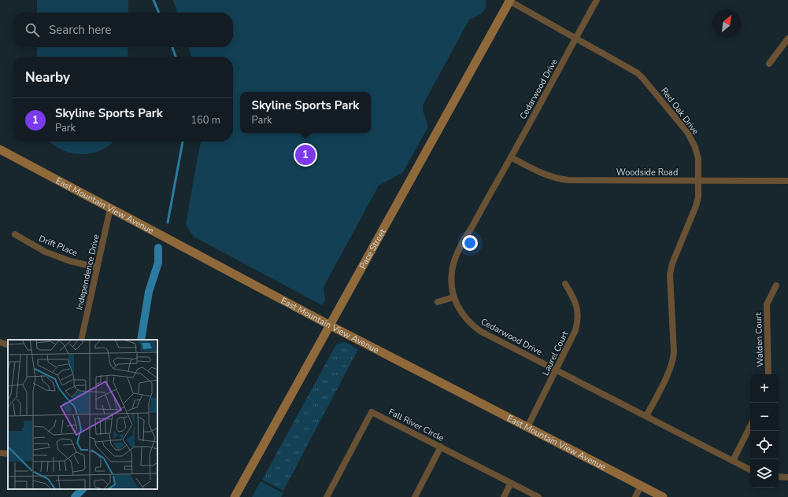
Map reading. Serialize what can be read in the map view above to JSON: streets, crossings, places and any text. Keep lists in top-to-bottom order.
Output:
{
  "streets": {
    "street": [
      "Cedarwood Drive",
      "Red Oak Drive",
      "Woodside Road",
      "East Mountain View Avenue",
      "Drift Place",
      "Pace Street",
      "Independence Drive",
      "Walden Court",
      "Laurel Court",
      "Fall River Circle"
    ]
  },
  "crossings": [
    ["Cedarwood Drive", "Red Oak Drive"],
    ["Cedarwood Drive", "Woodside Road"],
    ["Cedarwood Drive", "Laurel Court"],
    ["Red Oak Drive", "Woodside Road"],
    ["Red Oak Drive", "Pace Street"],
    ["East Mountain View Avenue", "Pace Street"],
    ["East Mountain View Avenue", "Independence Drive"],
    ["East Mountain View Avenue", "Laurel Court"],
    ["Drift Place", "Independence Drive"]
  ],
  "north": "top right",
  "page": {
    "search": "Search here",
    "heading": "Nearby",
    "popup": ["Skyline Sports Park", "Park"],
    "list": [
      {
        "mark": "1",
        "name": "Skyline Sports Park",
        "note": "Park",
        "value": "160 m"
      }
    ],
    "pins": "1",
    "map_buttons": ["+", "−"]
  }
}
